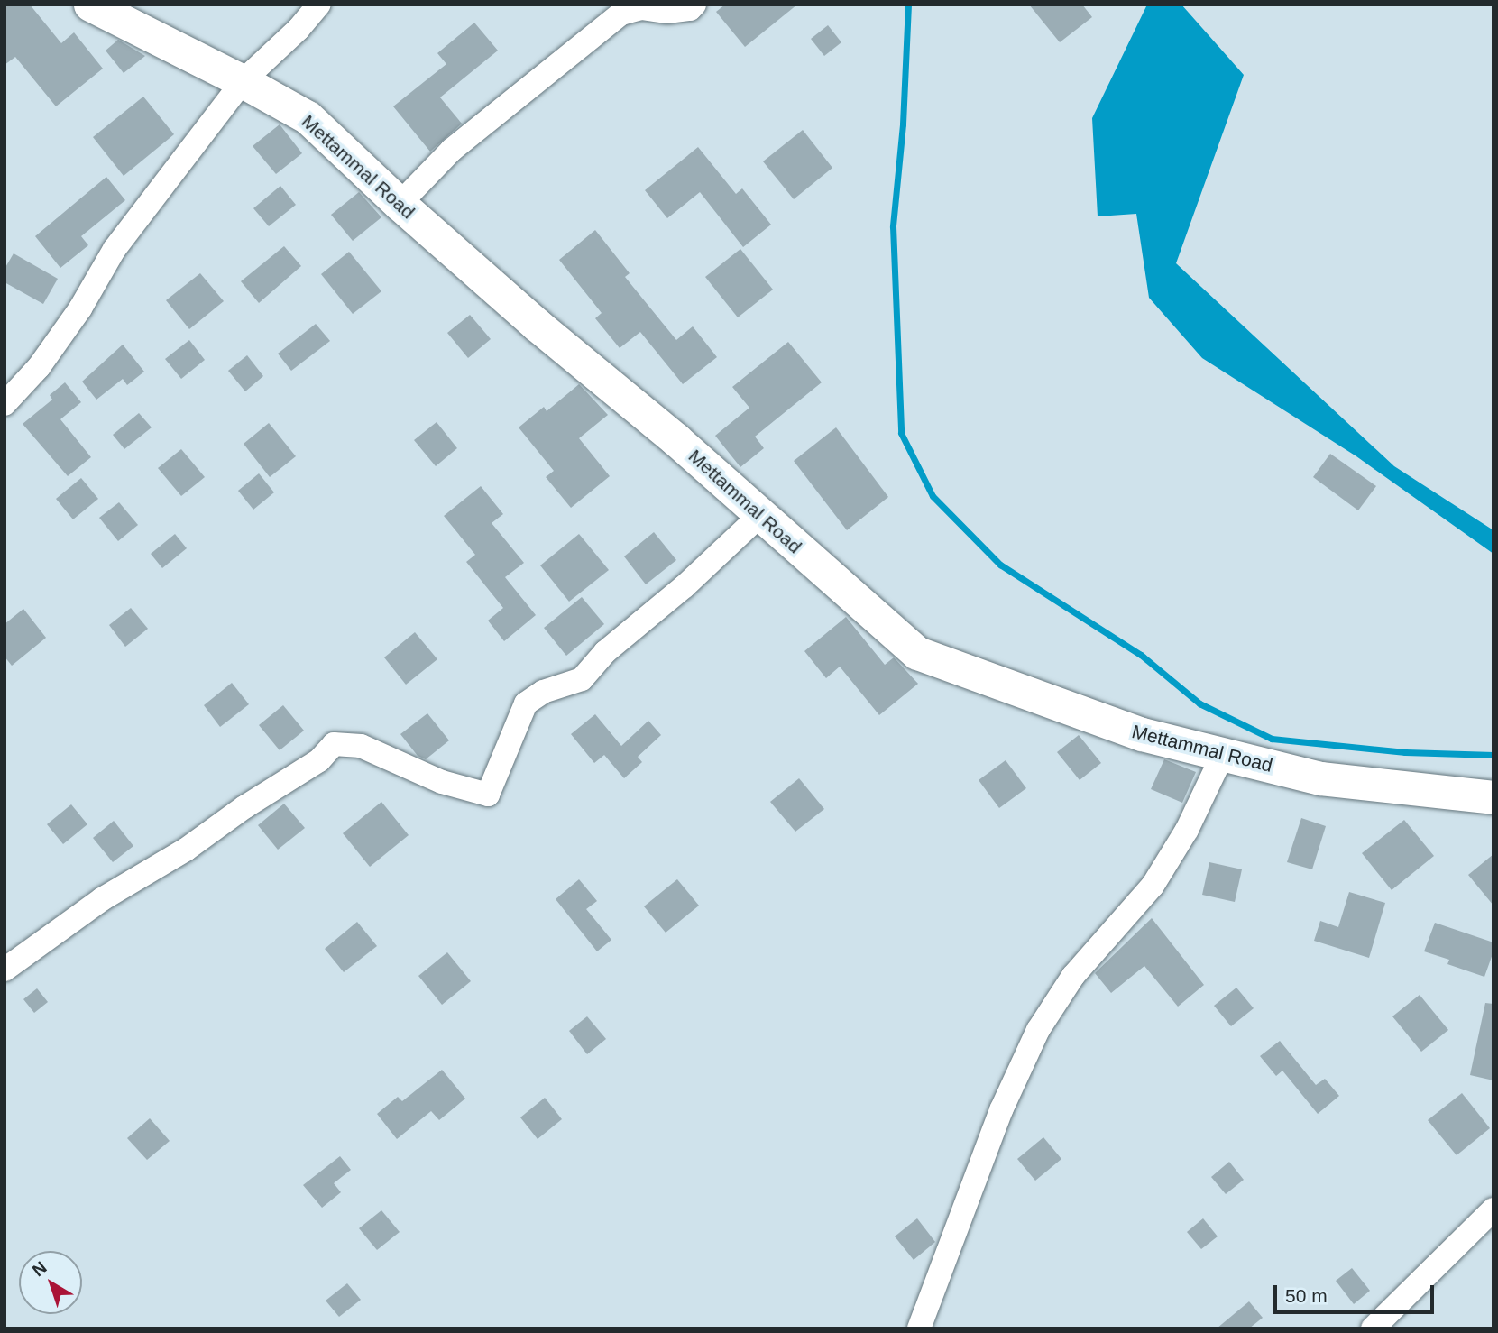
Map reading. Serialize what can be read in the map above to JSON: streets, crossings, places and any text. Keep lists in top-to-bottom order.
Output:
{
  "streets": {
    "main road": ["Mettammal Road"]
  },
  "scale_bar": "50 m",
  "north": "top left"
}
